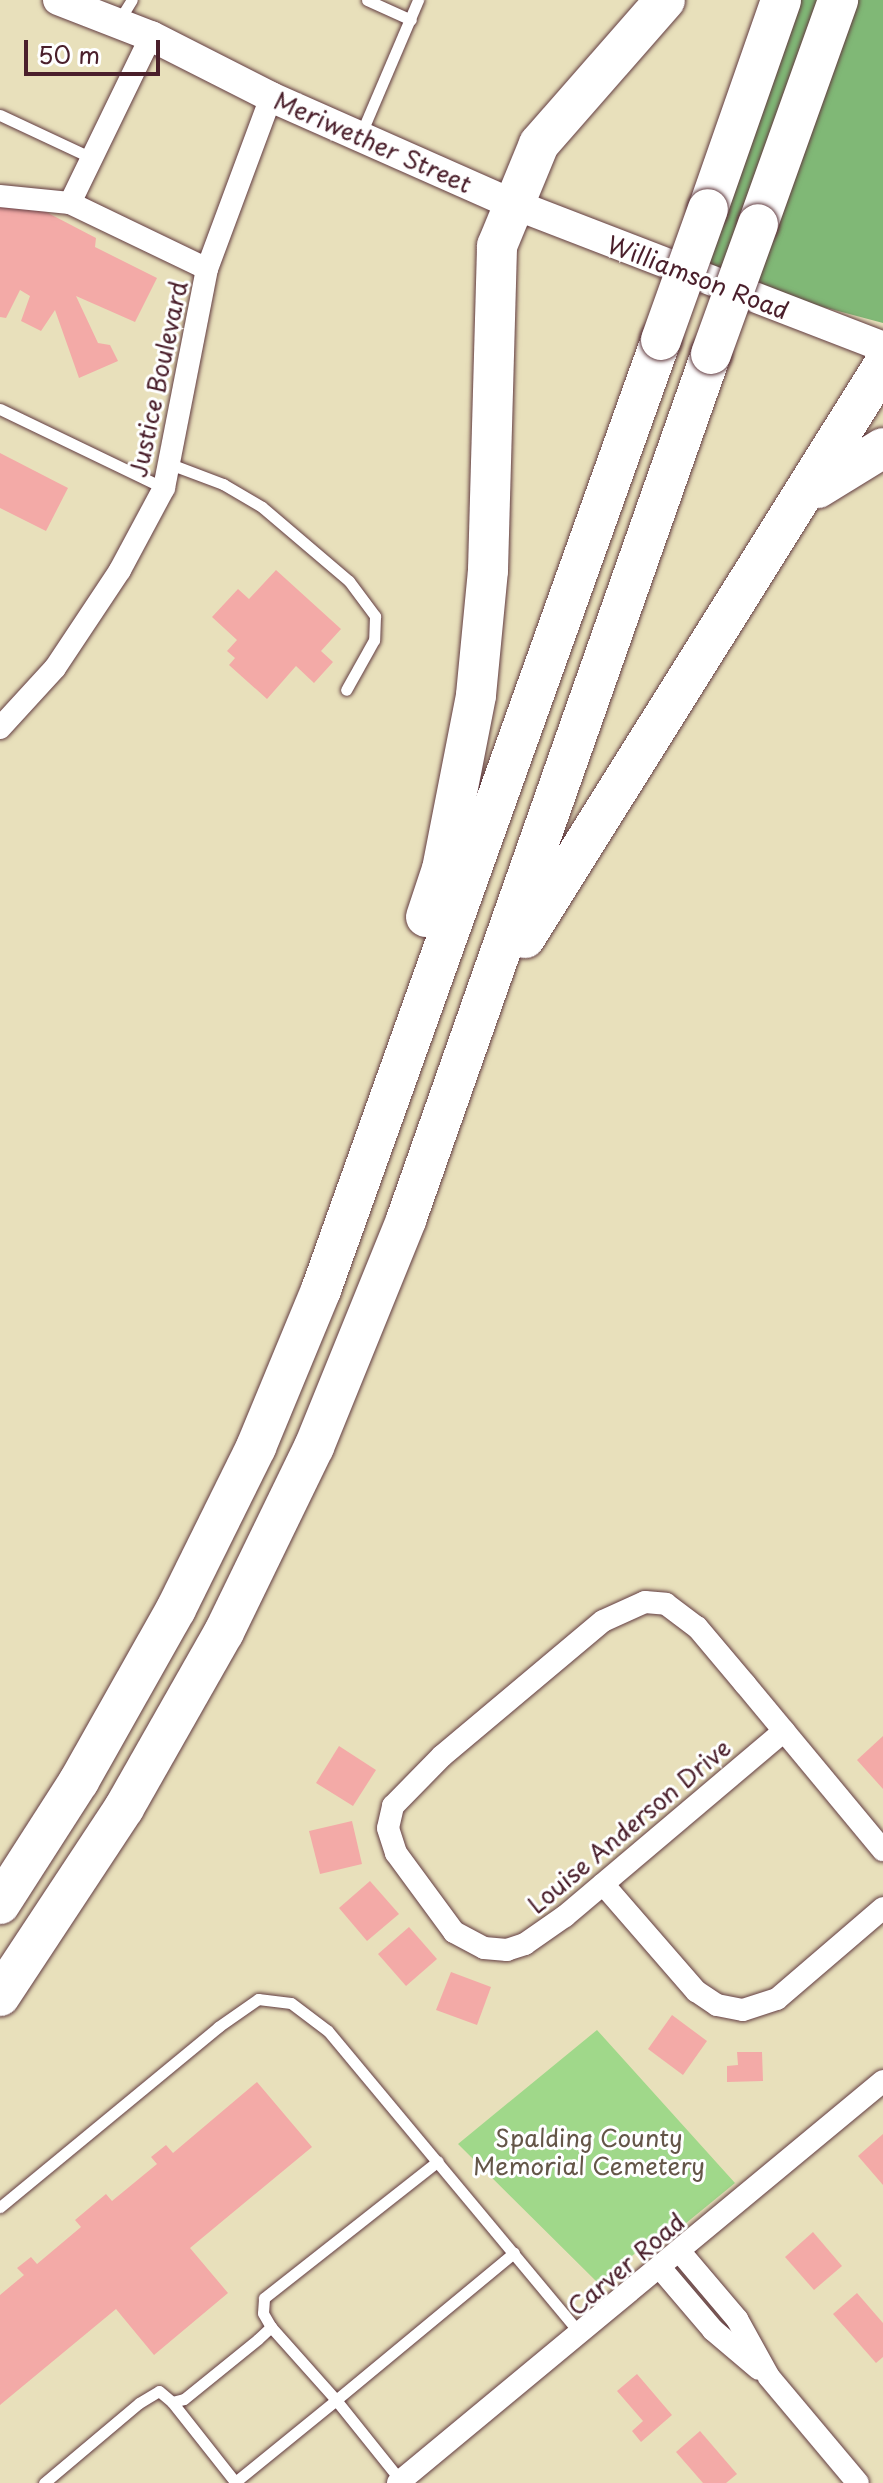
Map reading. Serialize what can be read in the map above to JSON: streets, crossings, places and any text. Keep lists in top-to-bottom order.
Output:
{
  "streets": {
    "street": [
      "Meriwether Street",
      "Williamson Road",
      "Justice Boulevard",
      "Louise Anderson Drive",
      "Carver Road"
    ]
  },
  "crossings": [
    ["Meriwether Street", "Williamson Road"],
    ["Meriwether Street", "Justice Boulevard"]
  ],
  "parks": ["Spalding County Memorial Cemetery"],
  "scale_bar": "50 m"
}
